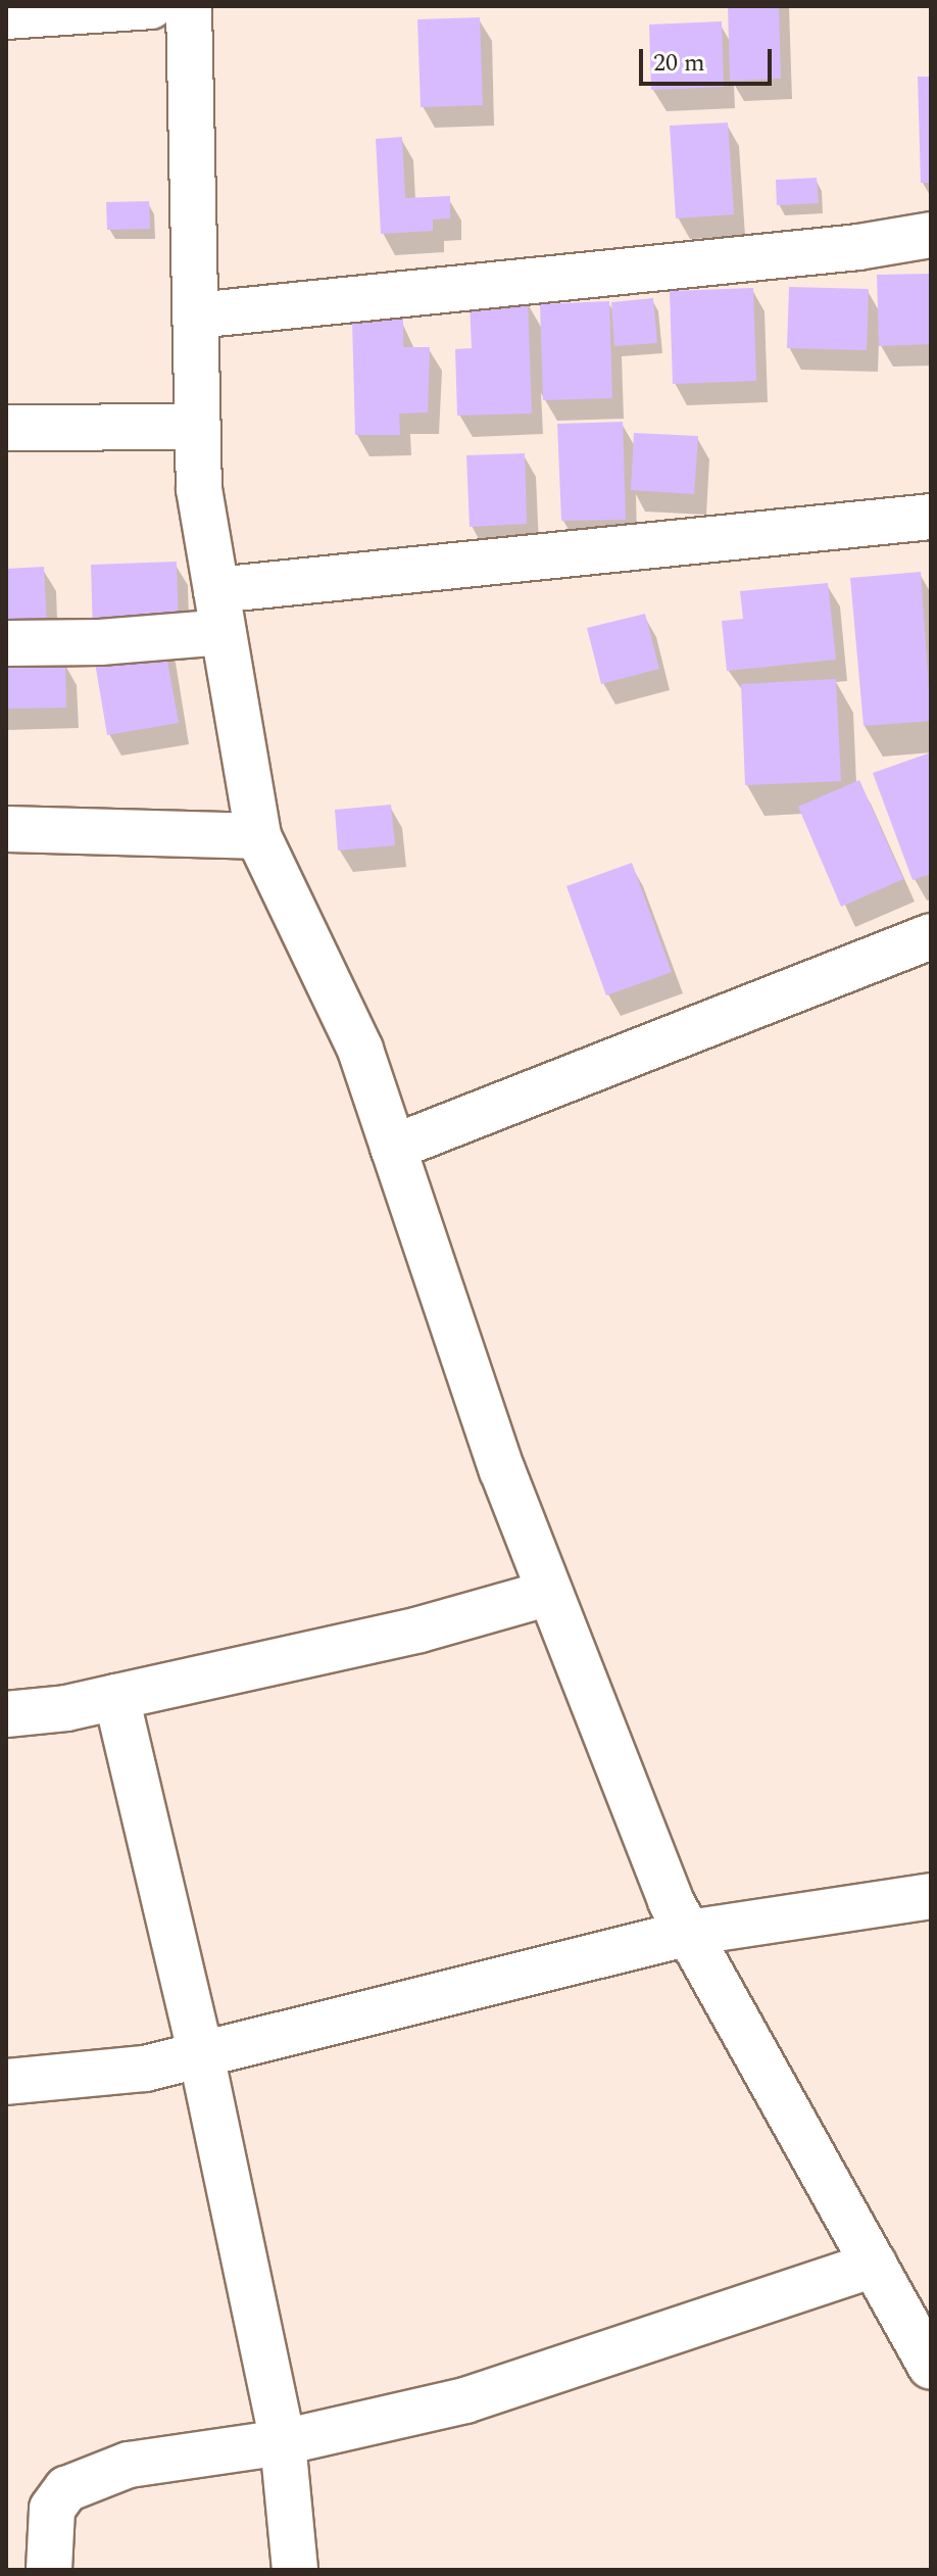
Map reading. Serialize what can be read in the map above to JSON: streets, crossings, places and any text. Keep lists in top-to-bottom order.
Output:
{
  "scale_bar": "20 m"
}
